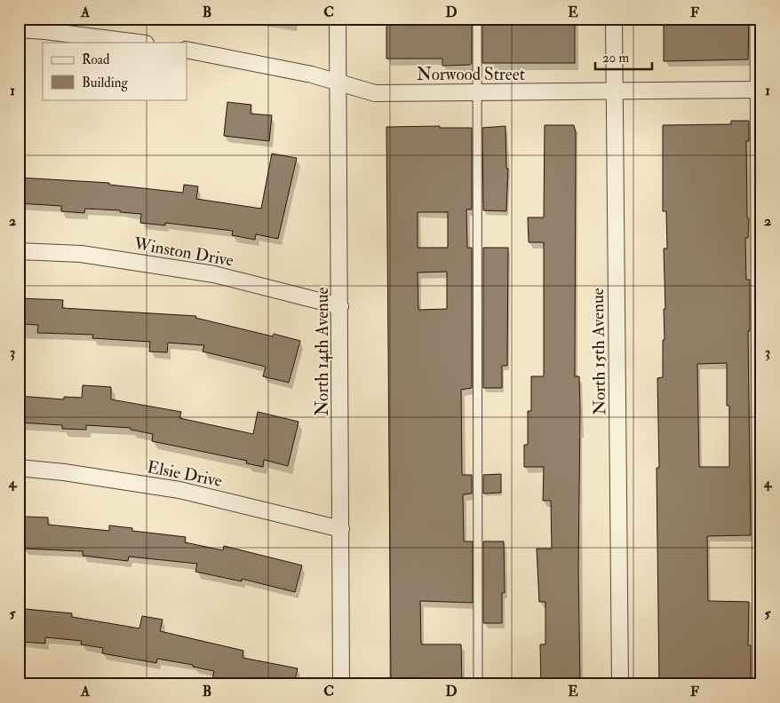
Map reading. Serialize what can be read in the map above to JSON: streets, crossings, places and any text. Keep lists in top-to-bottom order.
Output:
{
  "streets": {
    "street": [
      "Norwood Street",
      "Winston Drive",
      "North 14th Avenue",
      "North 15th Avenue",
      "Elsie Drive"
    ]
  },
  "crossings": [
    ["Norwood Street", "North 14th Avenue"],
    ["Norwood Street", "North 15th Avenue"],
    ["Winston Drive", "North 14th Avenue"],
    ["North 14th Avenue", "Elsie Drive"]
  ],
  "legend": ["Road", "Building"],
  "scale_bar": "20 m",
  "grid": {
    "columns": [
      "A",
      "B",
      "C",
      "D",
      "E",
      "F"
    ],
    "rows": [
      "1",
      "2",
      "3",
      "4",
      "5"
    ]
  }
}
